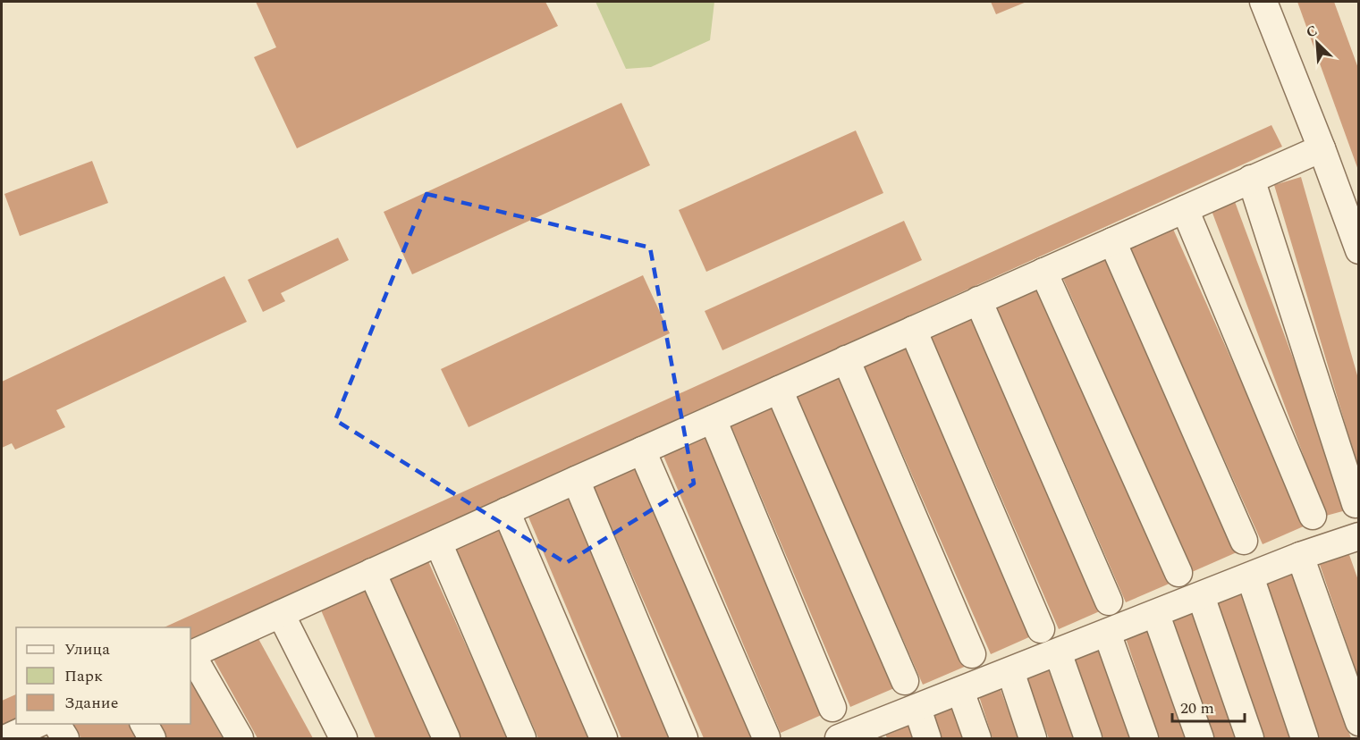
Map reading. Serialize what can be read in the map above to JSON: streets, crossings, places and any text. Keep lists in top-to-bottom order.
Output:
{
  "legend": ["Улица", "Парк", "Здание"],
  "scale_bar": "20 m",
  "north": "top left"
}
